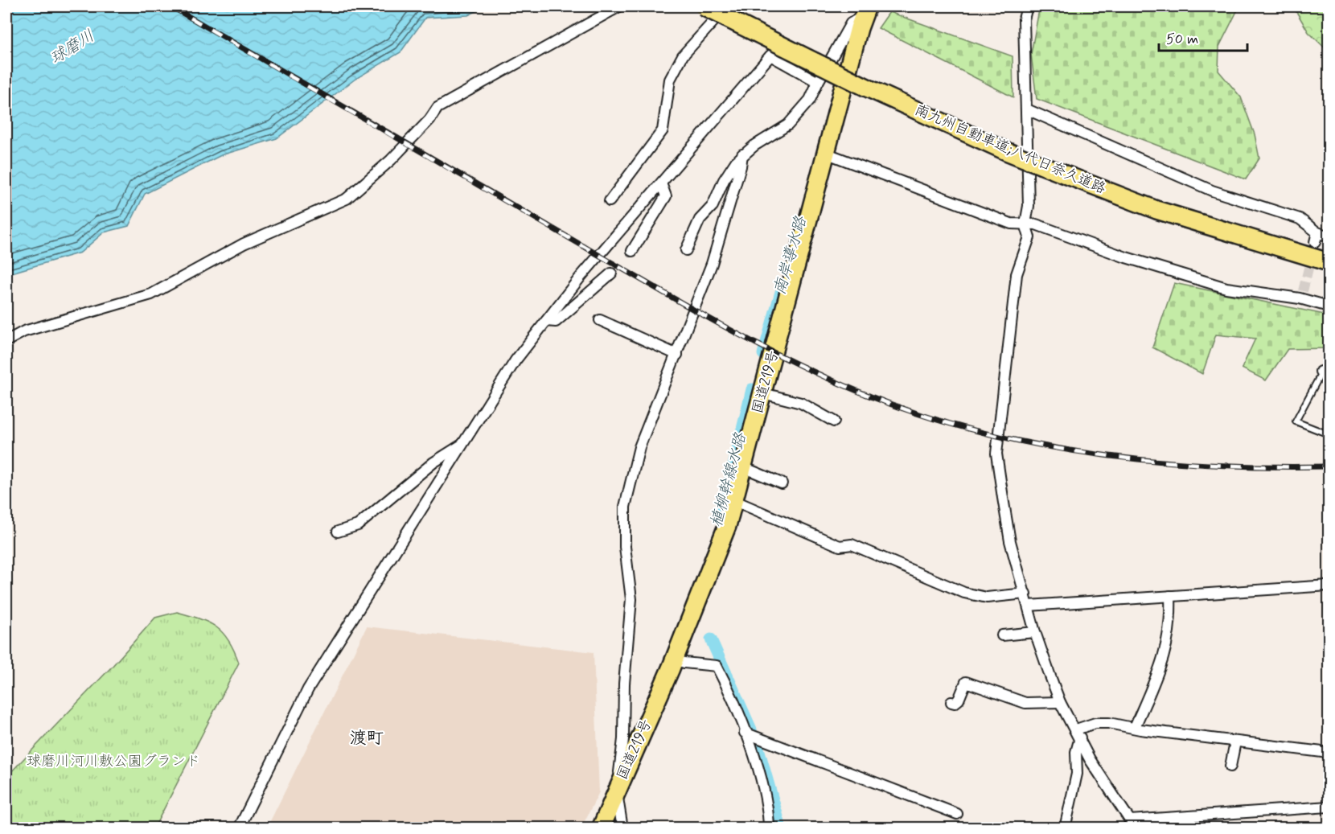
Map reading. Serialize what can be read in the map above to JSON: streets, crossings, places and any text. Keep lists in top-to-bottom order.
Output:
{
  "streets": {
    "highway": ["南九州自動車道;八代日奈久道路", "国道219号"]
  },
  "districts": ["渡町"],
  "water": ["球磨川", "南岸導水路", "植柳幹線水路"],
  "parks": ["球磨川河川敷公園グランド"],
  "scale_bar": "50 m"
}
